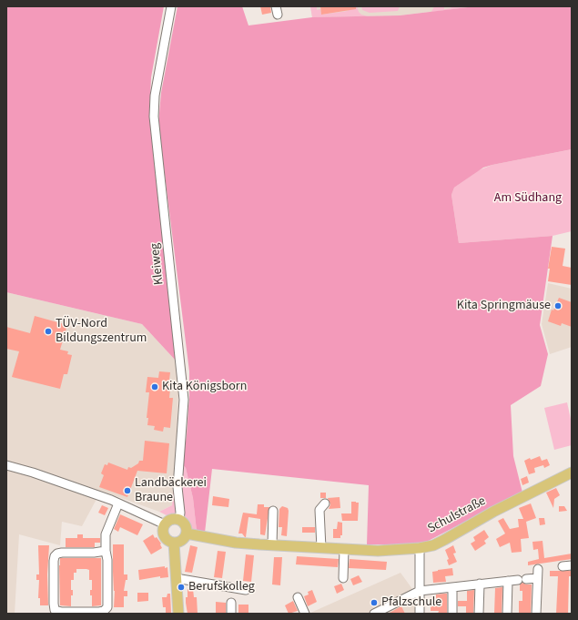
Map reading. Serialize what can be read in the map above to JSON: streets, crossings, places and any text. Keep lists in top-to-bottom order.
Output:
{
  "streets": {
    "main road": ["Schulstraße"],
    "street": ["Kleiweg"]
  },
  "crossings": [
    ["Kleiweg", "Schulstraße"]
  ],
  "parks": ["Am Südhang"],
  "places": [
    "Kita Springmäuse",
    "TÜV-Nord Bildungszentrum",
    "Kita Königsborn",
    "Landbäckerei Braune",
    "Berufskolleg",
    "Pfalzschule"
  ]
}
